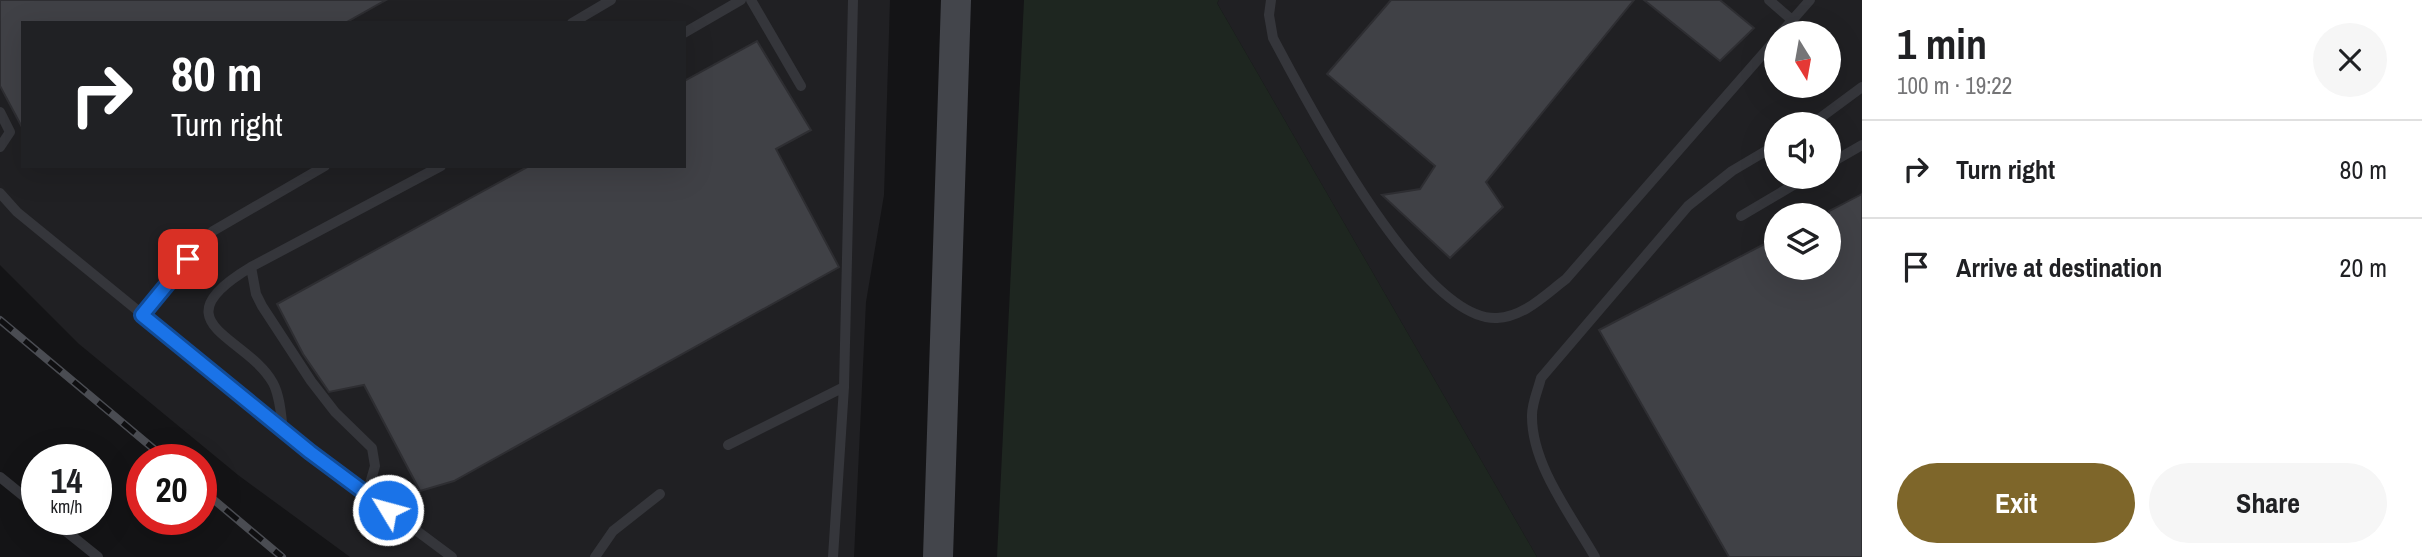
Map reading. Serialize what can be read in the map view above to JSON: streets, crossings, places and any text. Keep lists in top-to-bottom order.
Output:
{
  "north": "bottom",
  "page": {
    "heading": ["1 min", "100 m · 19:22"],
    "turn": ["80 m", "Turn right"],
    "list": [
      {
        "name": "Turn right",
        "value": "80 m"
      },
      {
        "name": "Arrive at destination",
        "value": "20 m"
      }
    ],
    "speed": "14 km/h",
    "limit": "20",
    "buttons": ["Exit", "Share"]
  }
}
